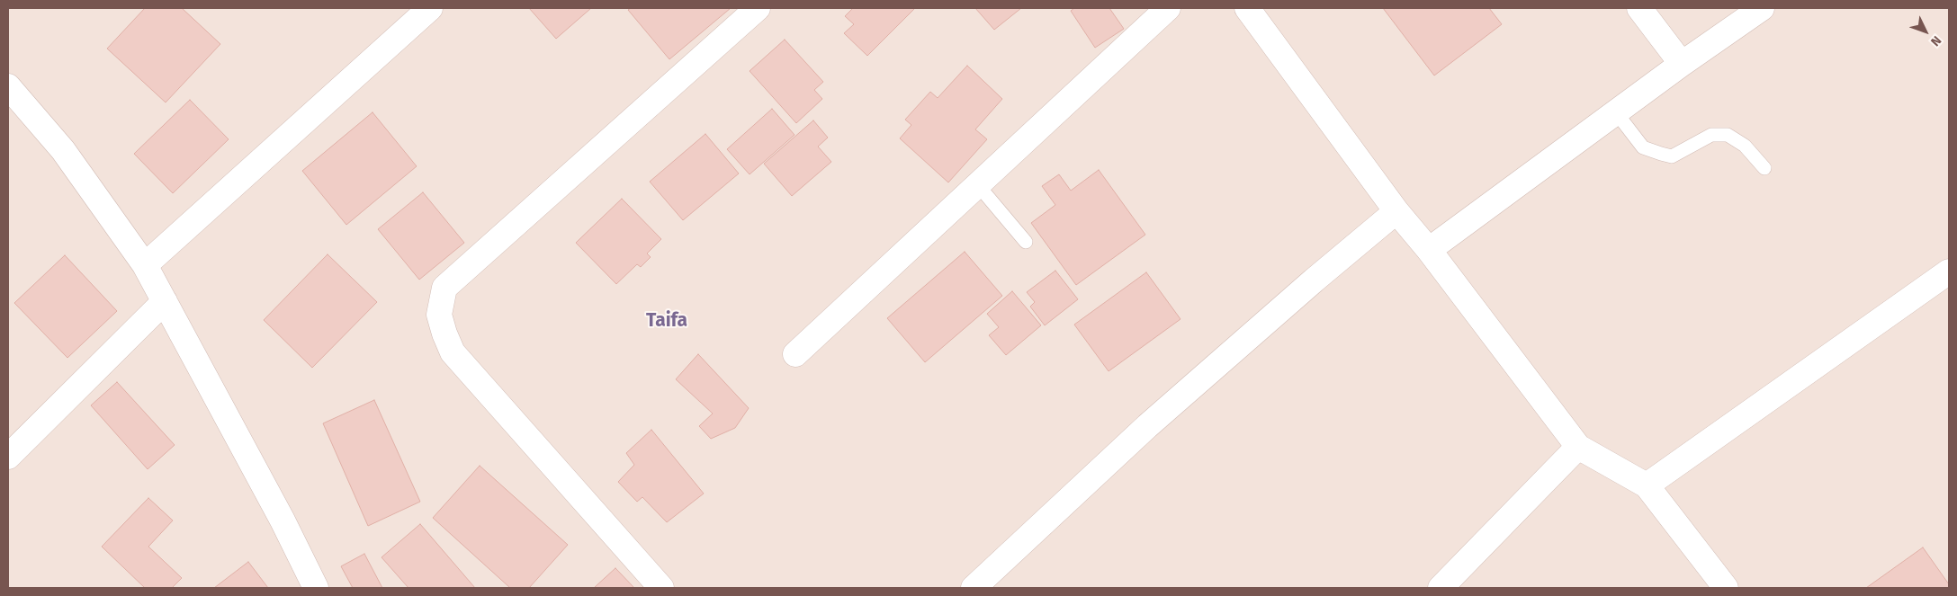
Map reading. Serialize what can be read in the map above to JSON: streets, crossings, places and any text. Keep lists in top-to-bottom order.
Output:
{
  "districts": ["Taifa"],
  "north": "bottom right"
}
